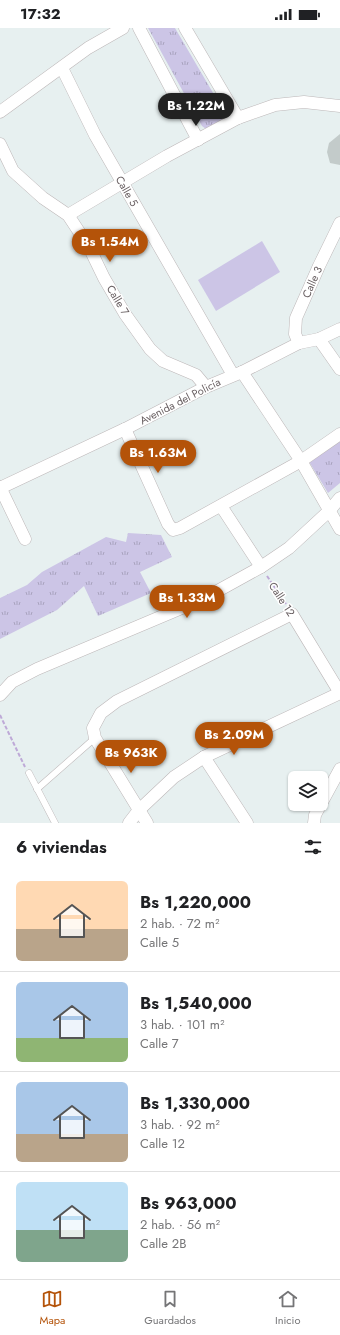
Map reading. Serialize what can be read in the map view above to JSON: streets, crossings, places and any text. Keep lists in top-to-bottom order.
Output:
{
  "streets": {
    "street": [
      "Calle 5",
      "Calle 3",
      "Calle 7",
      "Avenida del Policía",
      "Calle 12"
    ]
  },
  "crossings": [
    ["Calle 5", "Avenida del Policía"],
    ["Calle 3", "Avenida del Policía"],
    ["Calle 7", "Avenida del Policía"]
  ],
  "page": {
    "status": "17:32",
    "price": [
      "Bs 1.22M",
      "Bs 1.54M",
      "Bs 1.63M",
      "Bs 1.33M",
      "Bs 2.09M",
      "Bs 963K"
    ],
    "heading": "6 viviendas",
    "list": [
      {
        "name": "Bs 1,220,000",
        "note": "2 hab. · 72 m² · Calle 5"
      },
      {
        "name": "Bs 1,540,000",
        "note": "3 hab. · 101 m² · Calle 7"
      },
      {
        "name": "Bs 1,330,000",
        "note": "3 hab. · 92 m² · Calle 12"
      },
      {
        "name": "Bs 963,000",
        "note": "2 hab. · 56 m² · Calle 2B"
      }
    ],
    "tabs": ["Mapa", "Guardados", "Inicio"]
  }
}
